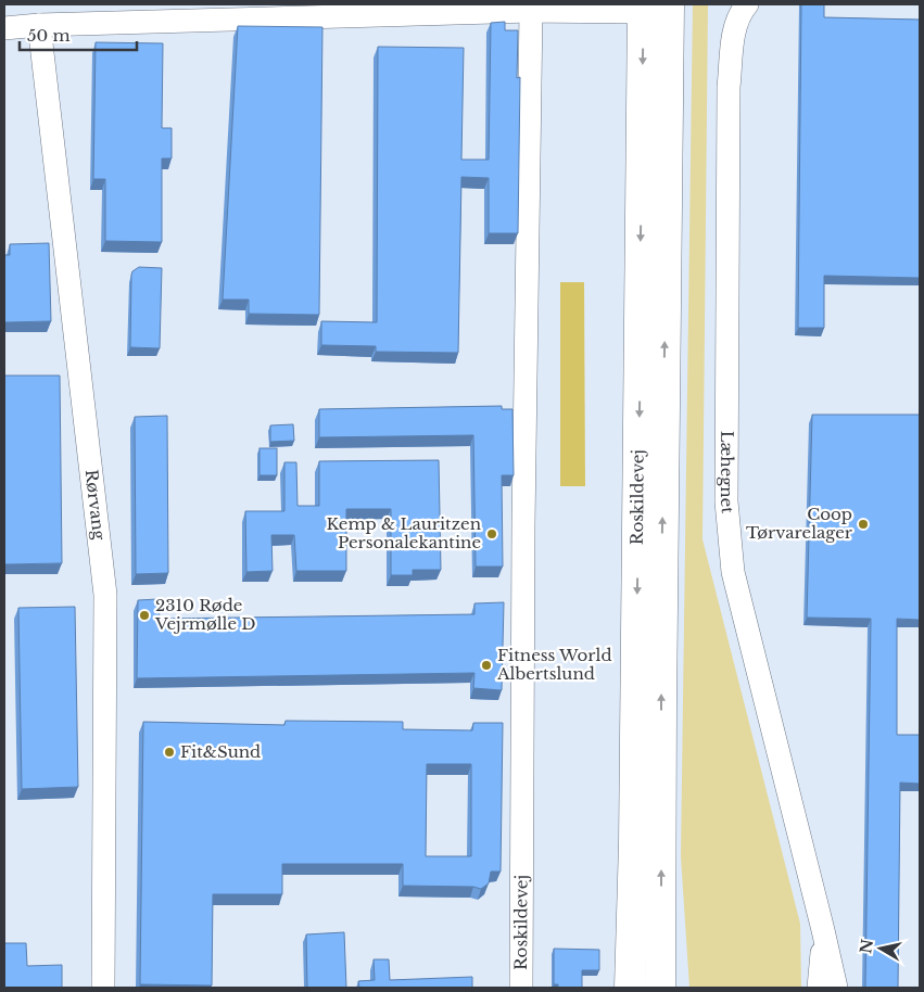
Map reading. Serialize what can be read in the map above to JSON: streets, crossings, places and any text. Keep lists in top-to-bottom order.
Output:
{
  "streets": {
    "main road": ["Roskildevej"],
    "street": ["Læhegnet", "Rørvang"]
  },
  "places": [
    "Coop Tørvarelager",
    "Kemp & Lauritzen Personalekantine",
    "2310 Røde Vejrmølle D",
    "Fitness World Albertslund",
    "Fit&Sund"
  ],
  "scale_bar": "50 m",
  "north": "left"
}
